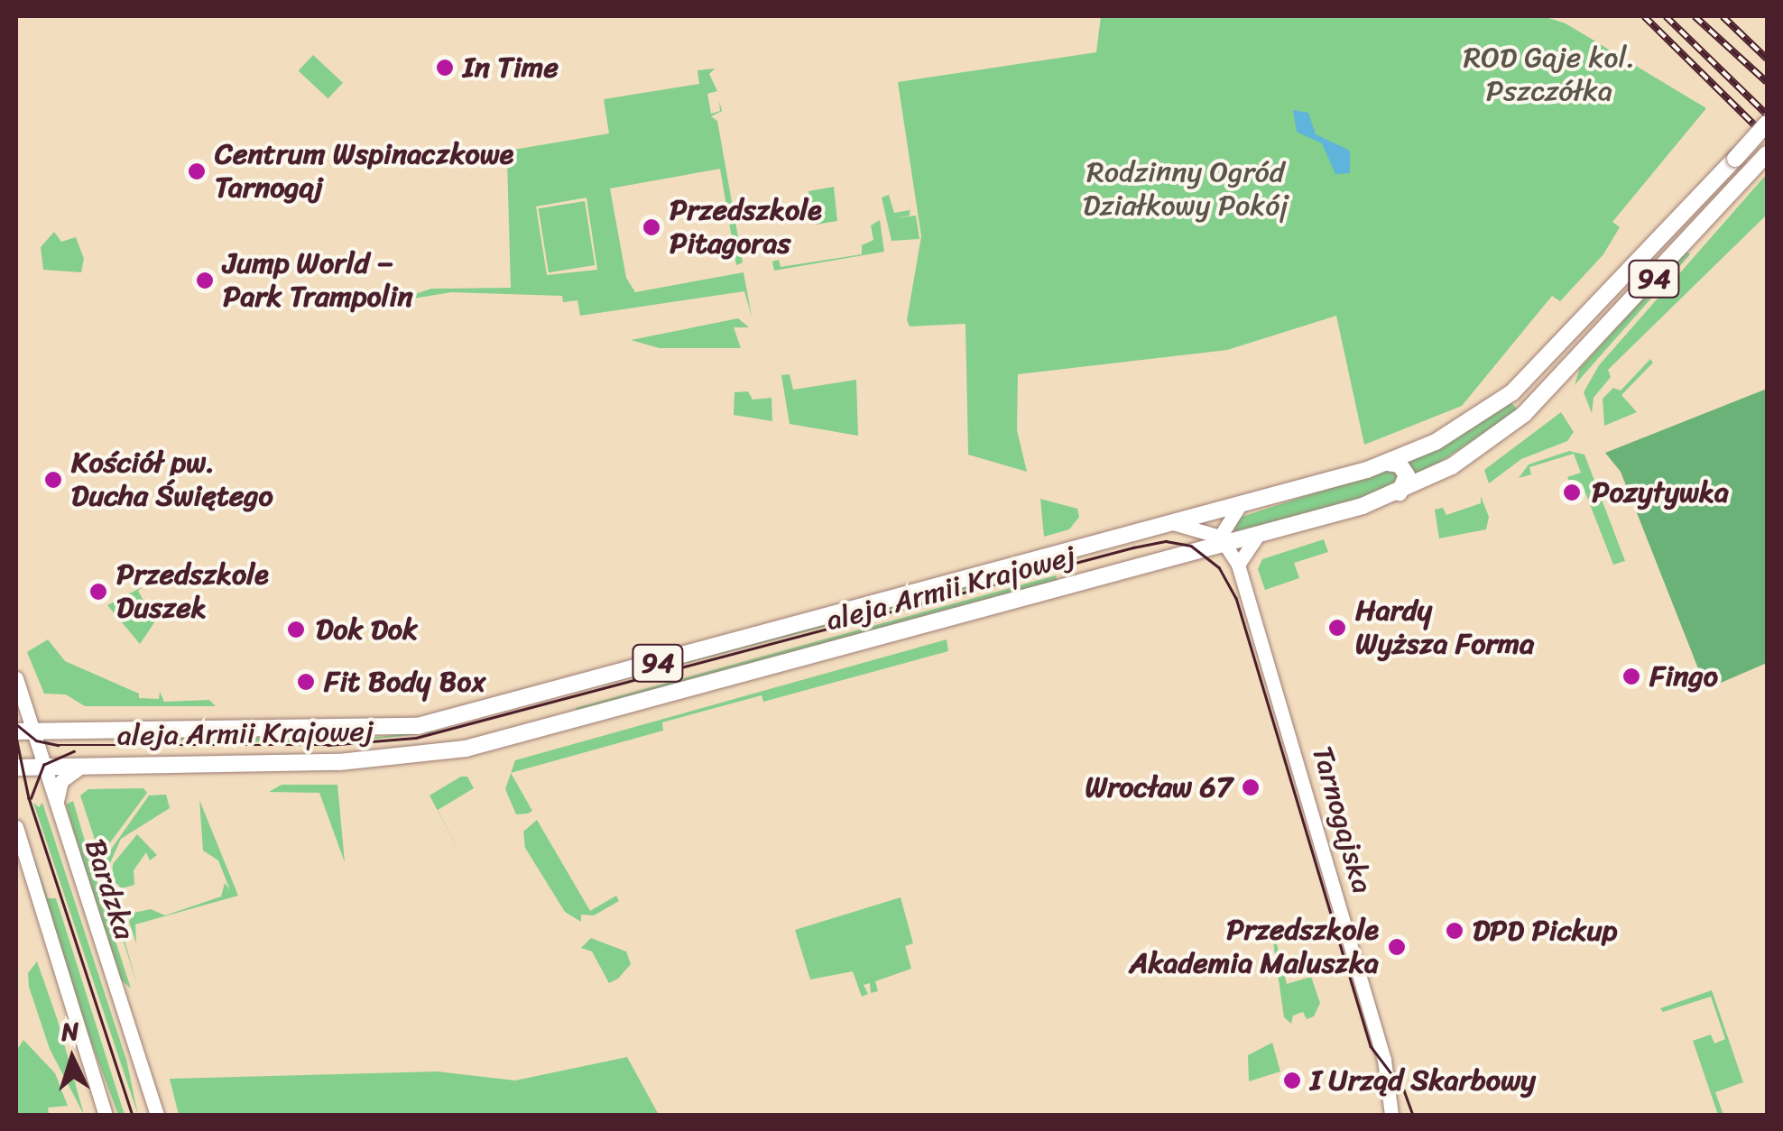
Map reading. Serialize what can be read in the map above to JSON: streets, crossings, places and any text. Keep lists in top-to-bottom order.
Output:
{
  "streets": {
    "main road": [
      "94",
      "aleja Armii Krajowej",
      "Tarnogajska",
      "Bardzka"
    ]
  },
  "crossings": [
    ["aleja Armii Krajowej", "Tarnogajska"],
    ["aleja Armii Krajowej", "Bardzka"]
  ],
  "parks": ["ROD Gaje kol. Pszczółka", "Rodzinny Ogród Działkowy Pokój"],
  "places": [
    "In Time",
    "Centrum Wspinaczkowe Tarnogaj",
    "Przedszkole Pitagoras",
    "Jump World – Park Trampolin",
    "Kościół pw. Ducha Świętego",
    "Pozytywka",
    "Przedszkole Duszek",
    "Hardy Wyższa Forma",
    "Dok Dok",
    "Fingo",
    "Fit Body Box",
    "Wrocław 67",
    "DPD Pickup",
    "Przedszkole Akademia Maluszka",
    "I Urząd Skarbowy"
  ],
  "north": "top"
}
